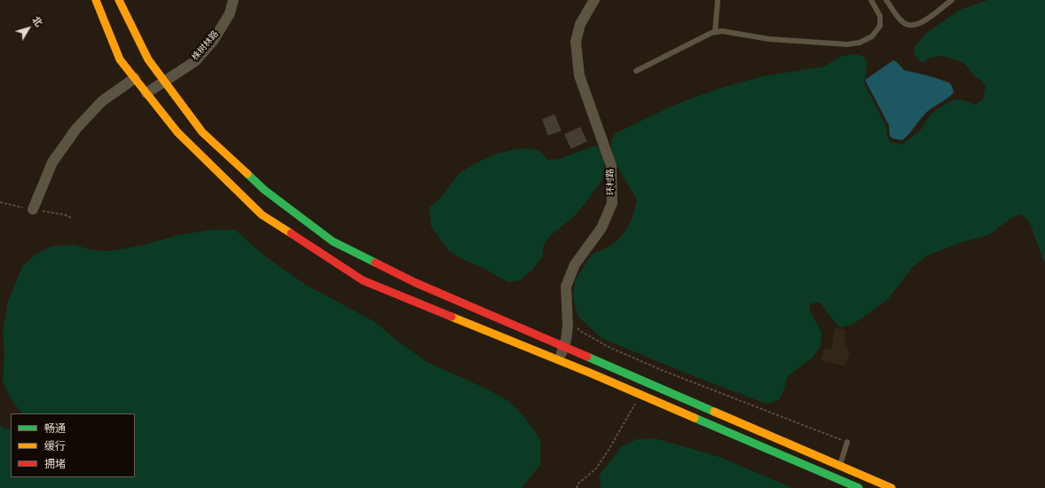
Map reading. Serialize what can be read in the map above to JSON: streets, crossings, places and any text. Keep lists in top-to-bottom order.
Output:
{
  "streets": {
    "street": ["株树林路", "环村路"]
  },
  "legend": ["畅通", "缓行", "拥堵"],
  "north": "top right"
}
